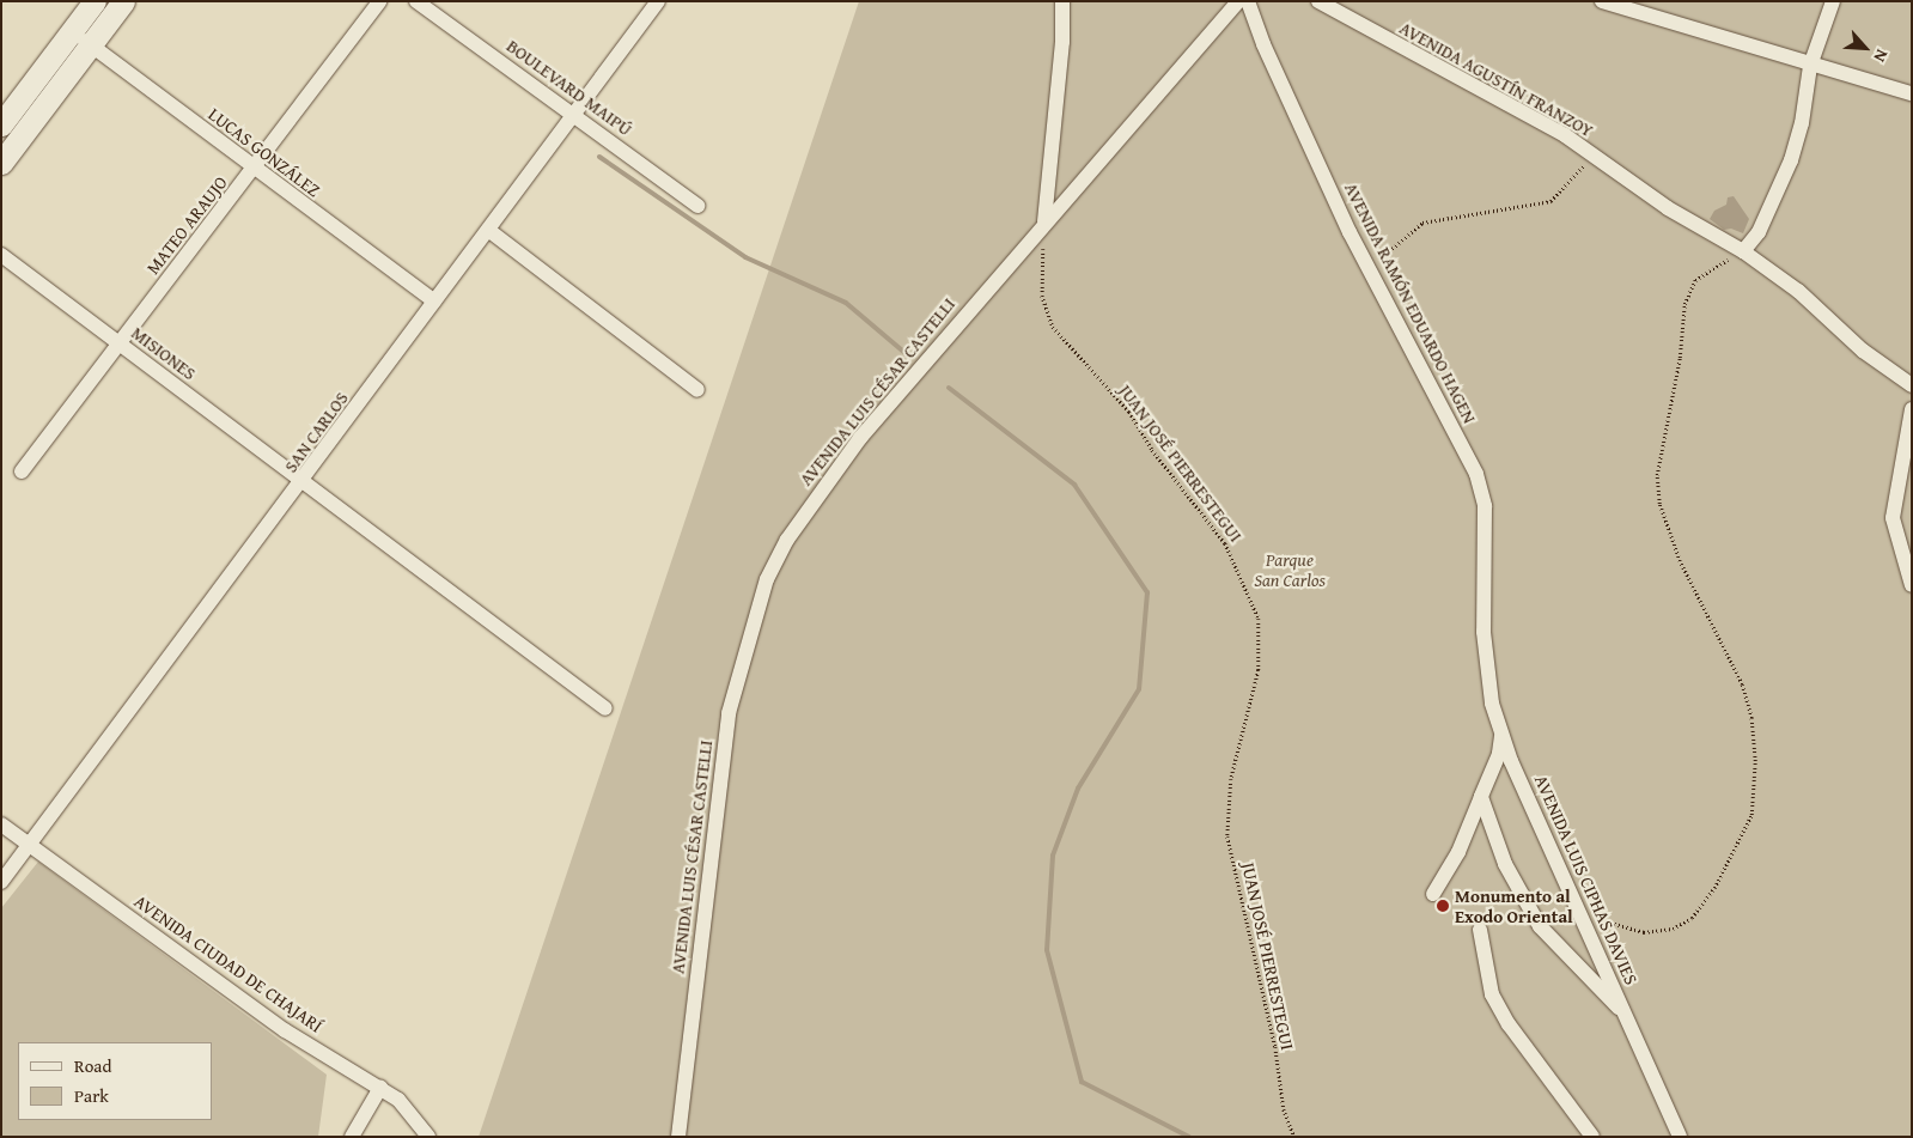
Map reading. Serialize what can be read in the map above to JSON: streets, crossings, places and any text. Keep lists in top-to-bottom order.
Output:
{
  "streets": {
    "street": [
      "AVENIDA AGUSTÍN FRANZOY",
      "BOULEVARD MAIPÚ",
      "LUCAS GONZÁLEZ",
      "MATEO ARAUJO",
      "AVENIDA RAMÓN EDUARDO HAGEN",
      "MISIONES",
      "AVENIDA LUIS CÉSAR CASTELLI",
      "SAN CARLOS",
      "AVENIDA LUIS CIPHAS DAVIES",
      "AVENIDA CIUDAD DE CHAJARÍ"
    ],
    "path": ["JUAN JOSÉ PIERRESTEGUI"]
  },
  "crossings": [
    ["BOULEVARD MAIPÚ", "SAN CARLOS"],
    ["LUCAS GONZÁLEZ", "MATEO ARAUJO"],
    ["LUCAS GONZÁLEZ", "SAN CARLOS"],
    ["MATEO ARAUJO", "MISIONES"],
    ["AVENIDA RAMÓN EDUARDO HAGEN", "AVENIDA LUIS CIPHAS DAVIES"],
    ["MISIONES", "SAN CARLOS"],
    ["SAN CARLOS", "AVENIDA CIUDAD DE CHAJARÍ"]
  ],
  "parks": ["Parque San Carlos"],
  "places": ["Monumento al Exodo Oriental"],
  "legend": ["Road", "Park"],
  "north": "bottom right"
}
